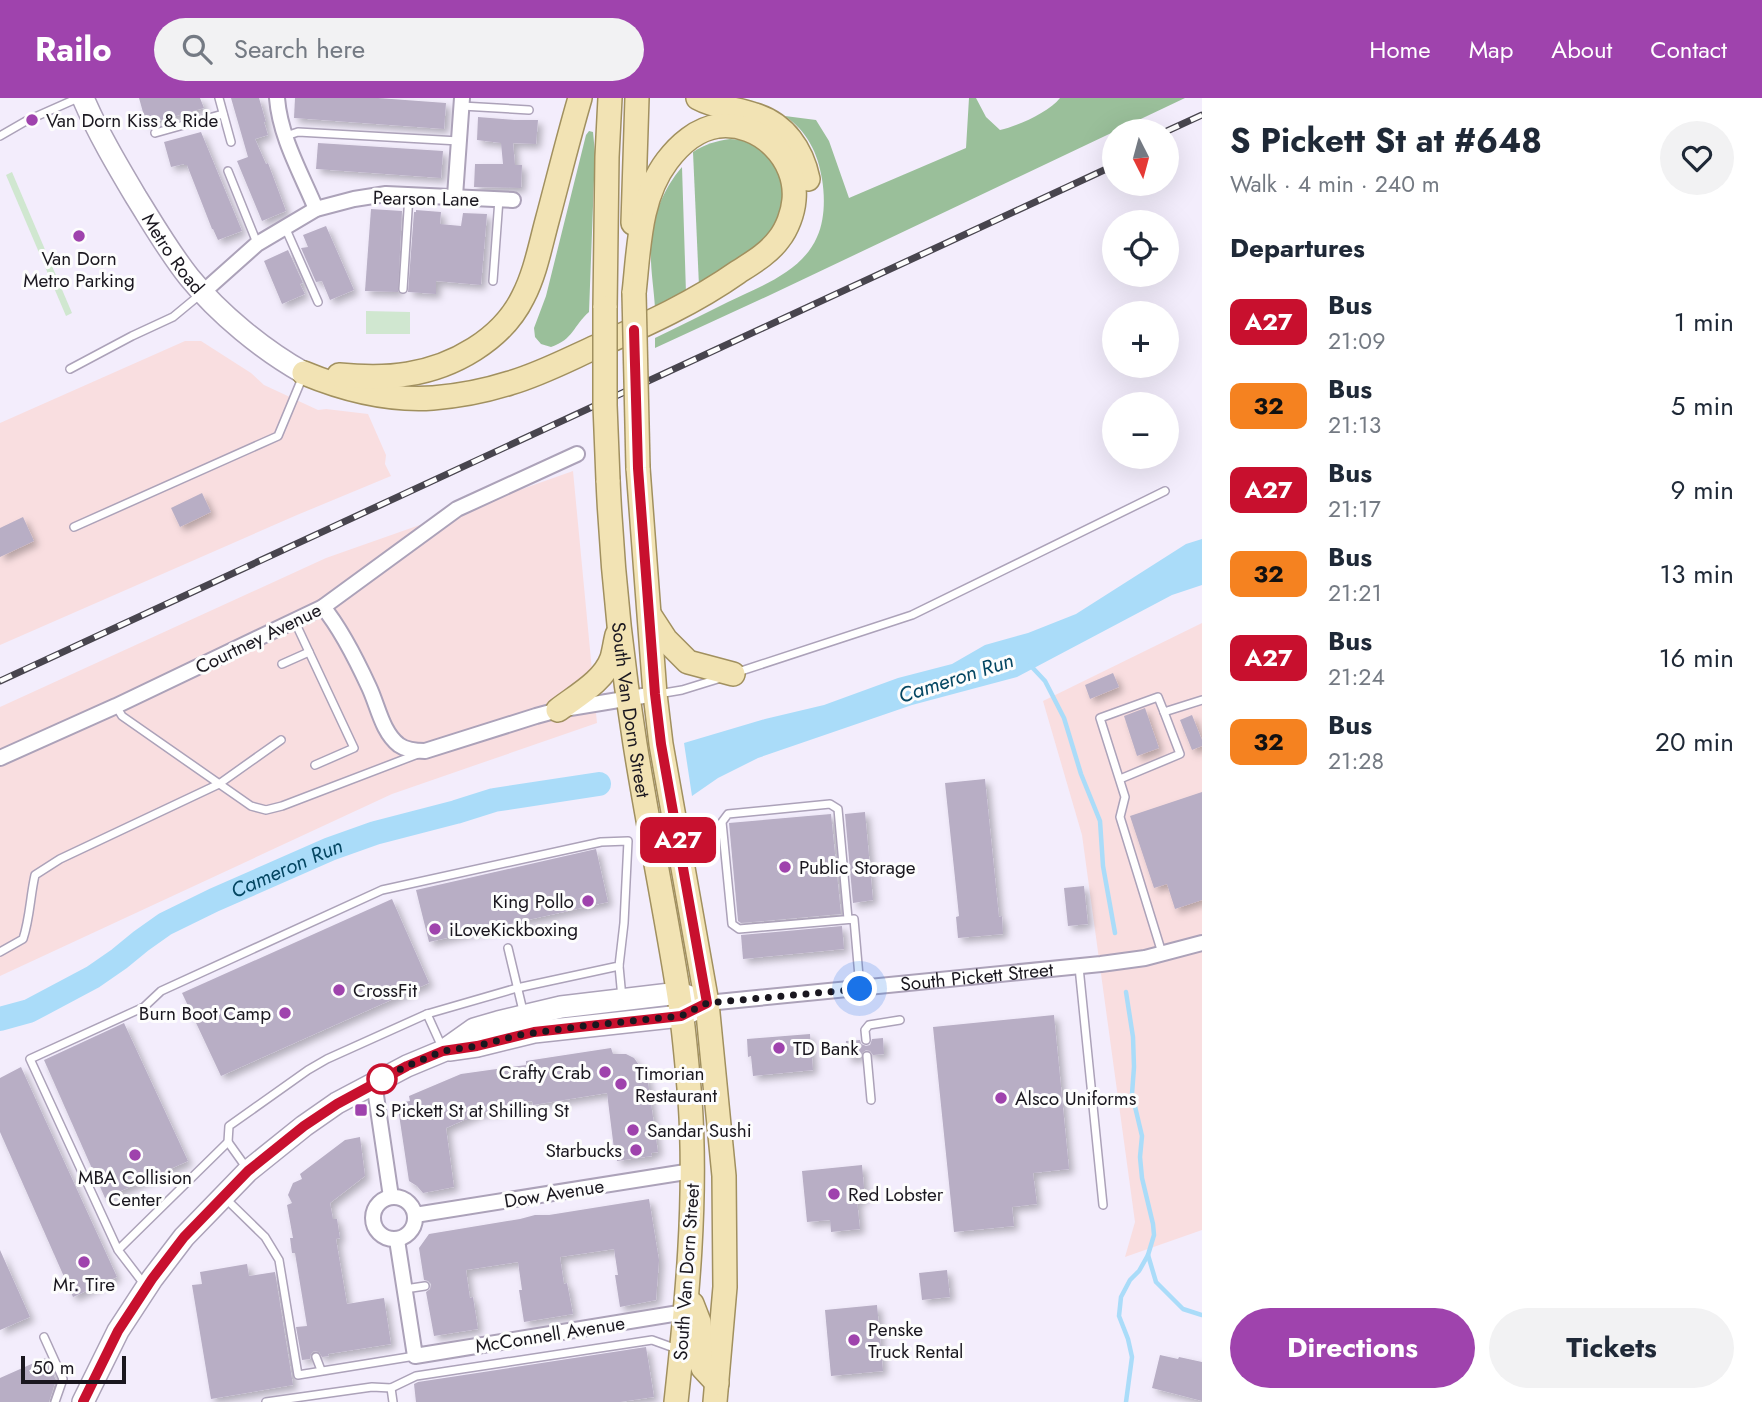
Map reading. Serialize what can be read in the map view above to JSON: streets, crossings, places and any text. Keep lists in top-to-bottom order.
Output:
{
  "streets": {
    "main road": ["Metro Road", "South Van Dorn Street", "South Pickett Street"],
    "street": [
      "Pearson Lane",
      "Courtney Avenue",
      "Dow Avenue",
      "McConnell Avenue"
    ]
  },
  "crossings": [
    ["Pearson Lane", "Metro Road"],
    ["South Van Dorn Street", "South Pickett Street"],
    ["South Van Dorn Street", "Dow Avenue"],
    ["South Van Dorn Street", "McConnell Avenue"]
  ],
  "water": ["Cameron Run"],
  "places": {
    "other": [
      "Van Dorn Kiss & Ride",
      "Van Dorn Metro Parking",
      "Public Storage",
      "King Pollo",
      "iLoveKickboxing",
      "CrossFit",
      "Burn Boot Camp",
      "TD Bank",
      "Crafty Crab",
      "Timorian Restaurant",
      "Alsco Uniforms",
      "Sandar Sushi",
      "Starbucks",
      "MBA Collision Center",
      "Red Lobster",
      "Mr. Tire",
      "Penske Truck Rental"
    ],
    "transit": ["S Pickett St at Shilling St"]
  },
  "lines": ["bus line A27"],
  "scale_bar": "50 m",
  "north": "bottom",
  "page": {
    "header": "Railo",
    "search": "Search here",
    "nav": [
      "Home",
      "Map",
      "About",
      "Contact"
    ],
    "on_map": "A27",
    "heading": [
      ["S Pickett St at #648", "Walk · 4 min · 240 m"],
      "Departures"
    ],
    "map_buttons": ["+", "−"],
    "list": [
      {
        "mark": "A27",
        "name": "Bus",
        "note": "21:09",
        "value": "1 min"
      },
      {
        "mark": "32",
        "name": "Bus",
        "note": "21:13",
        "value": "5 min"
      },
      {
        "mark": "A27",
        "name": "Bus",
        "note": "21:17",
        "value": "9 min"
      },
      {
        "mark": "32",
        "name": "Bus",
        "note": "21:21",
        "value": "13 min"
      },
      {
        "mark": "A27",
        "name": "Bus",
        "note": "21:24",
        "value": "16 min"
      },
      {
        "mark": "32",
        "name": "Bus",
        "note": "21:28",
        "value": "20 min"
      }
    ],
    "buttons": ["Directions", "Tickets"],
    "scale": "50 m"
  }
}
